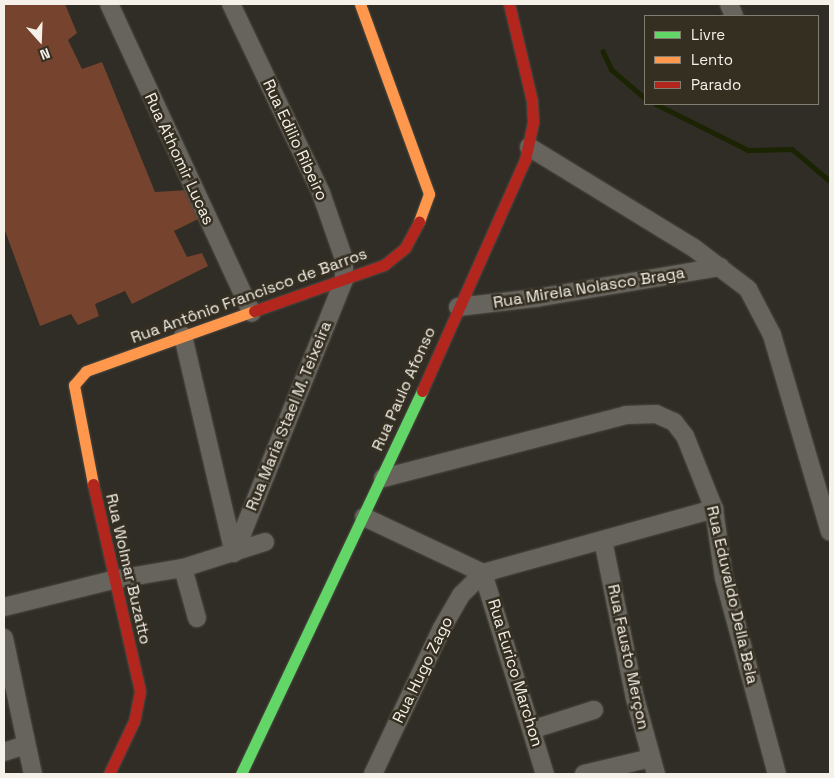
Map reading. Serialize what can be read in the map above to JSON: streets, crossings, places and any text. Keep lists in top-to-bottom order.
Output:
{
  "streets": {
    "street": [
      "Rua Edilio Ribeiro",
      "Rua Athomir Lucas",
      "Rua Mirela Nolasco Braga",
      "Rua Antônio Francisco de Barros",
      "Rua Paulo Afonso",
      "Rua Maria Stael M. Teixeira",
      "Rua Wolmar Buzatto",
      "Rua Eduvaldo Della Bela",
      "Rua Fausto Merçon",
      "Rua Hugo Zago",
      "Rua Eurico Marchon"
    ]
  },
  "crossings": [
    ["Rua Edilio Ribeiro", "Rua Antônio Francisco de Barros"],
    ["Rua Edilio Ribeiro", "Rua Maria Stael M. Teixeira"],
    ["Rua Athomir Lucas", "Rua Antônio Francisco de Barros"],
    ["Rua Mirela Nolasco Braga", "Rua Paulo Afonso"],
    ["Rua Antônio Francisco de Barros", "Rua Maria Stael M. Teixeira"],
    ["Rua Antônio Francisco de Barros", "Rua Wolmar Buzatto"],
    ["Rua Paulo Afonso", "Rua Eduvaldo Della Bela"],
    ["Rua Hugo Zago", "Rua Eurico Marchon"]
  ],
  "legend": ["Livre", "Lento", "Parado"],
  "north": "bottom"
}
